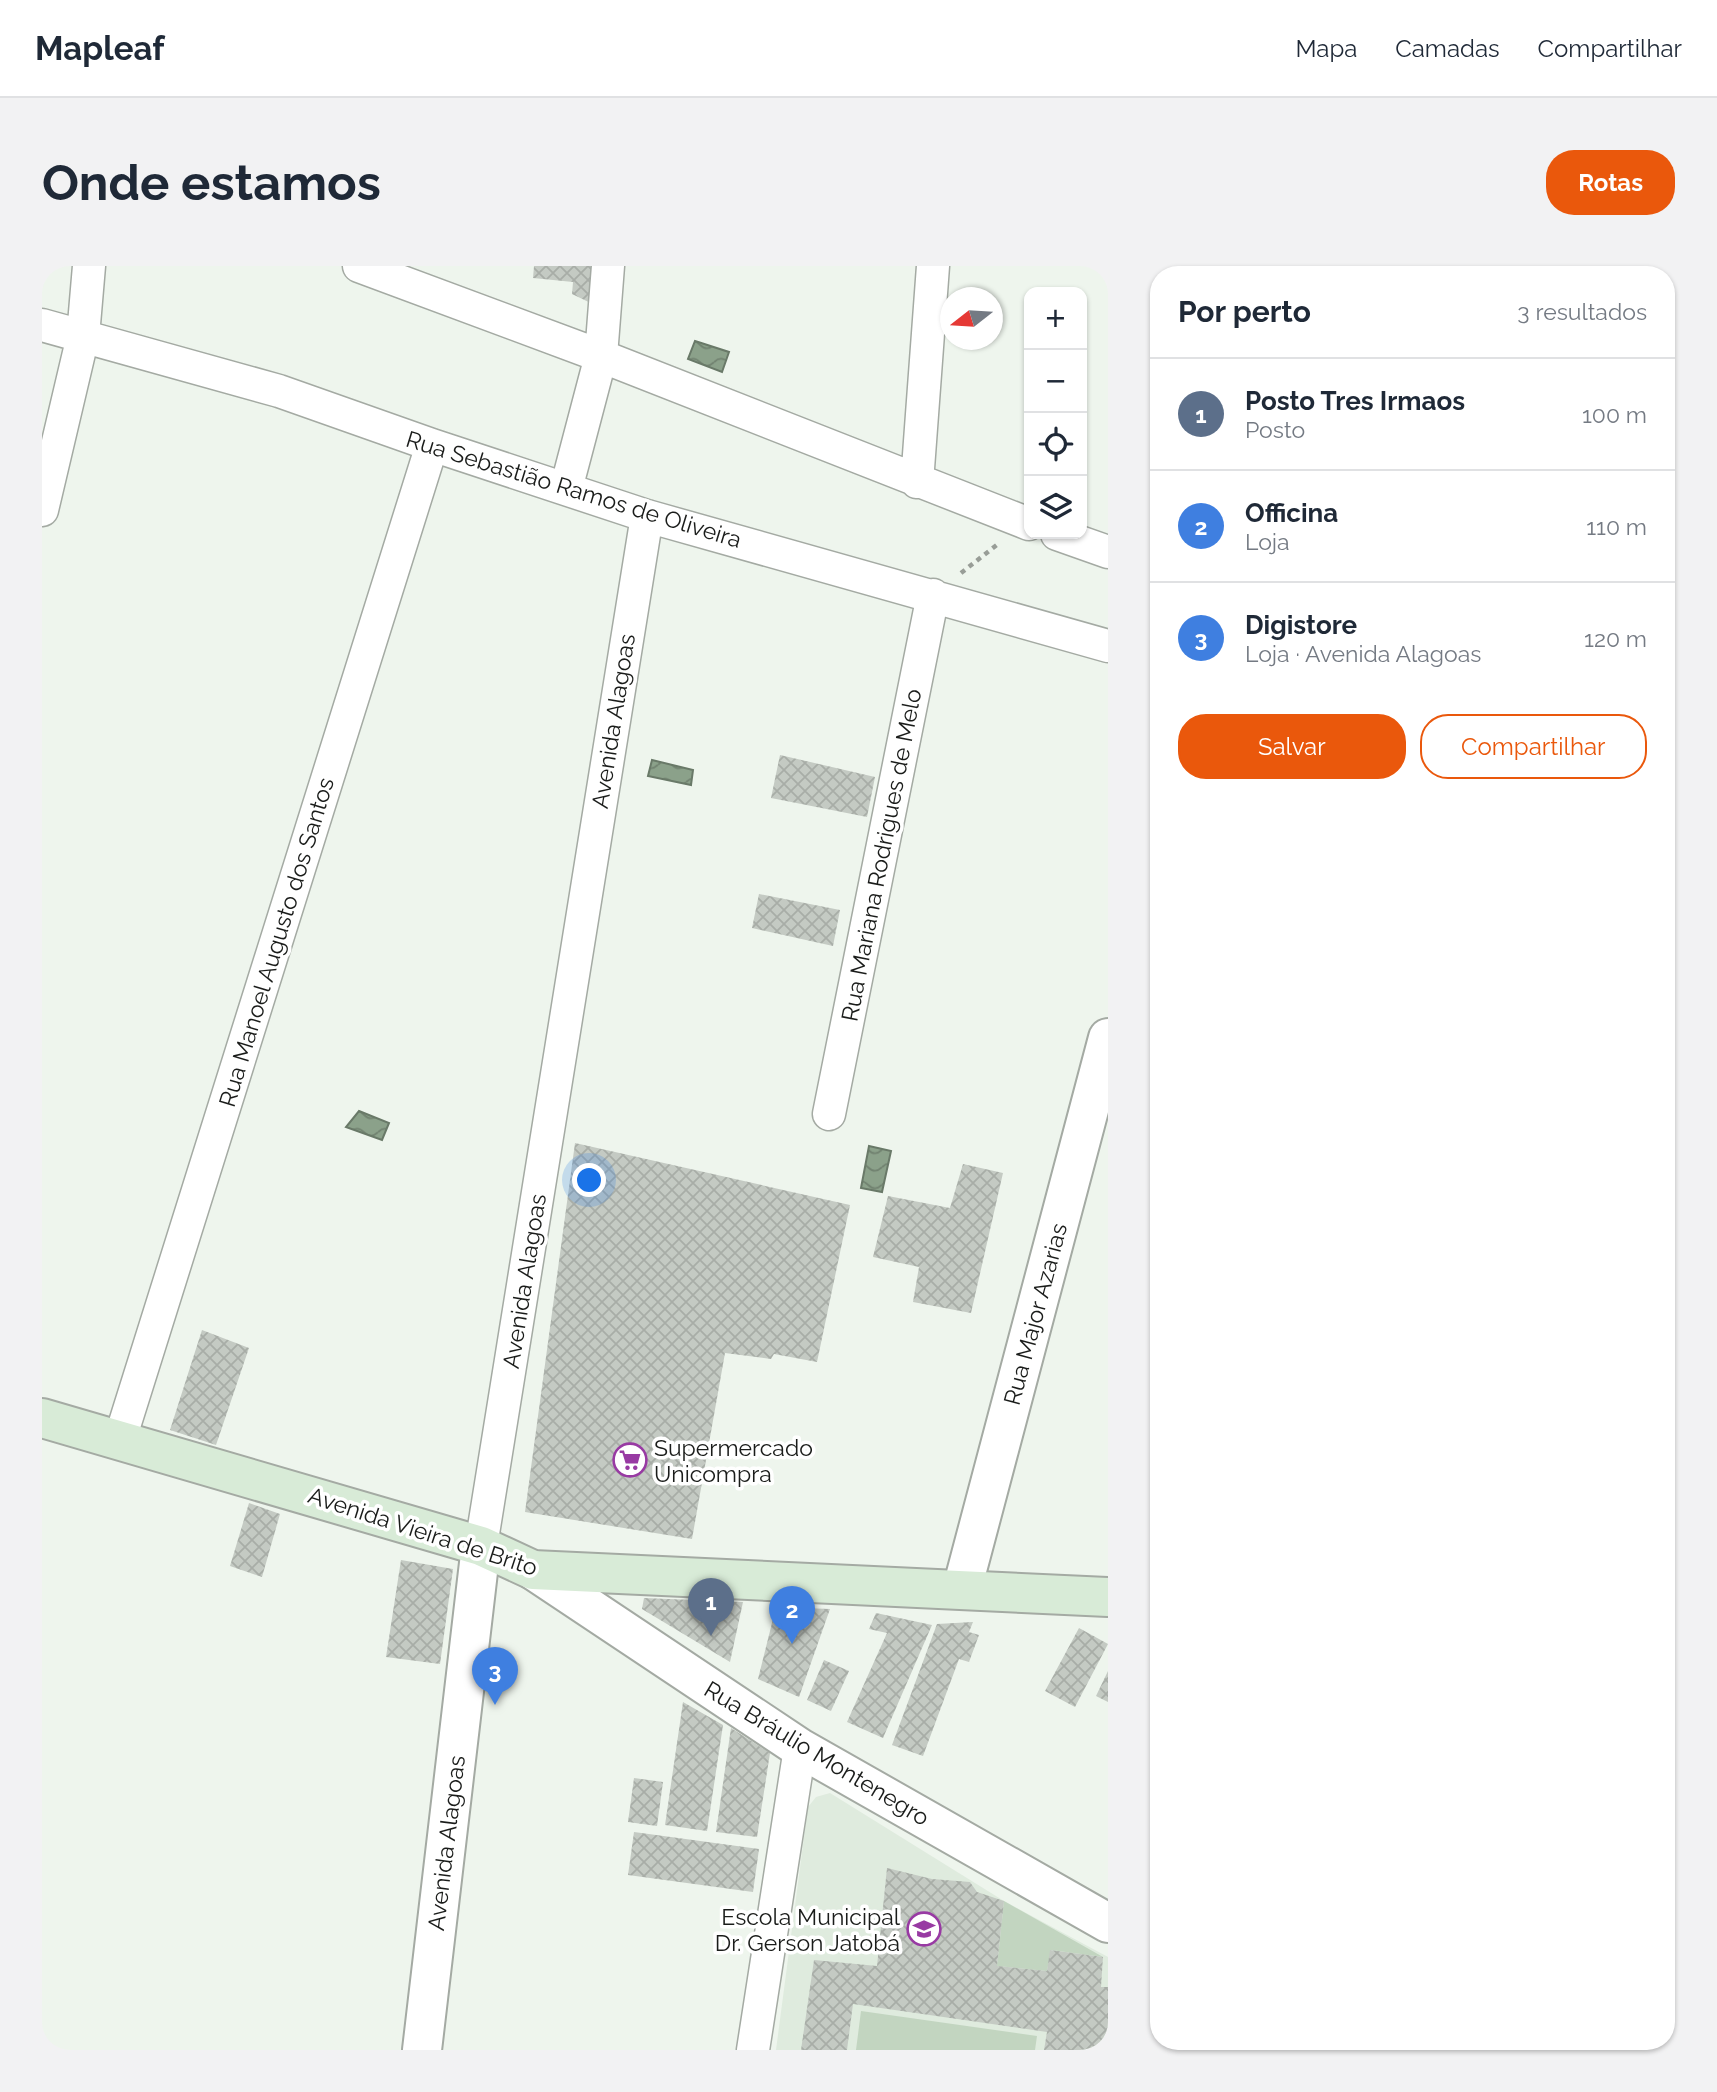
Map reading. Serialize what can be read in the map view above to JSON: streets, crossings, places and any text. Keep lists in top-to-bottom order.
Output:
{
  "streets": {
    "main road": ["Avenida Vieira de Brito"],
    "street": [
      "Rua Sebastião Ramos de Oliveira",
      "Avenida Alagoas",
      "Rua Mariana Rodrigues de Melo",
      "Rua Manoel Augusto dos Santos",
      "Rua Major Azarias",
      "Rua Bráulio Montenegro"
    ]
  },
  "crossings": [
    ["Rua Sebastião Ramos de Oliveira", "Avenida Alagoas"],
    ["Rua Sebastião Ramos de Oliveira", "Rua Mariana Rodrigues de Melo"],
    ["Rua Sebastião Ramos de Oliveira", "Rua Manoel Augusto dos Santos"],
    ["Avenida Alagoas", "Avenida Vieira de Brito"],
    ["Rua Manoel Augusto dos Santos", "Avenida Vieira de Brito"],
    ["Rua Major Azarias", "Avenida Vieira de Brito"],
    ["Avenida Vieira de Brito", "Rua Bráulio Montenegro"]
  ],
  "places": {
    "supermarket": ["Supermercado Unicompra"],
    "school or university": ["Escola Municipal Dr. Gerson Jatobá"]
  },
  "north": "left",
  "page": {
    "header": "Mapleaf",
    "nav": ["Mapa", "Camadas", "Compartilhar"],
    "buttons": [
      "Rotas",
      ["Salvar", "Compartilhar"]
    ],
    "title": "Onde estamos",
    "heading": ["Por perto", "3 resultados"],
    "map_buttons": ["+", "−"],
    "list": [
      {
        "mark": "1",
        "name": "Posto Tres Irmaos",
        "note": "Posto",
        "value": "100 m"
      },
      {
        "mark": "2",
        "name": "Officina",
        "note": "Loja",
        "value": "110 m"
      },
      {
        "mark": "3",
        "name": "Digistore",
        "note": "Loja · Avenida Alagoas",
        "value": "120 m"
      }
    ],
    "pins": ["1", "2", "3"]
  }
}
